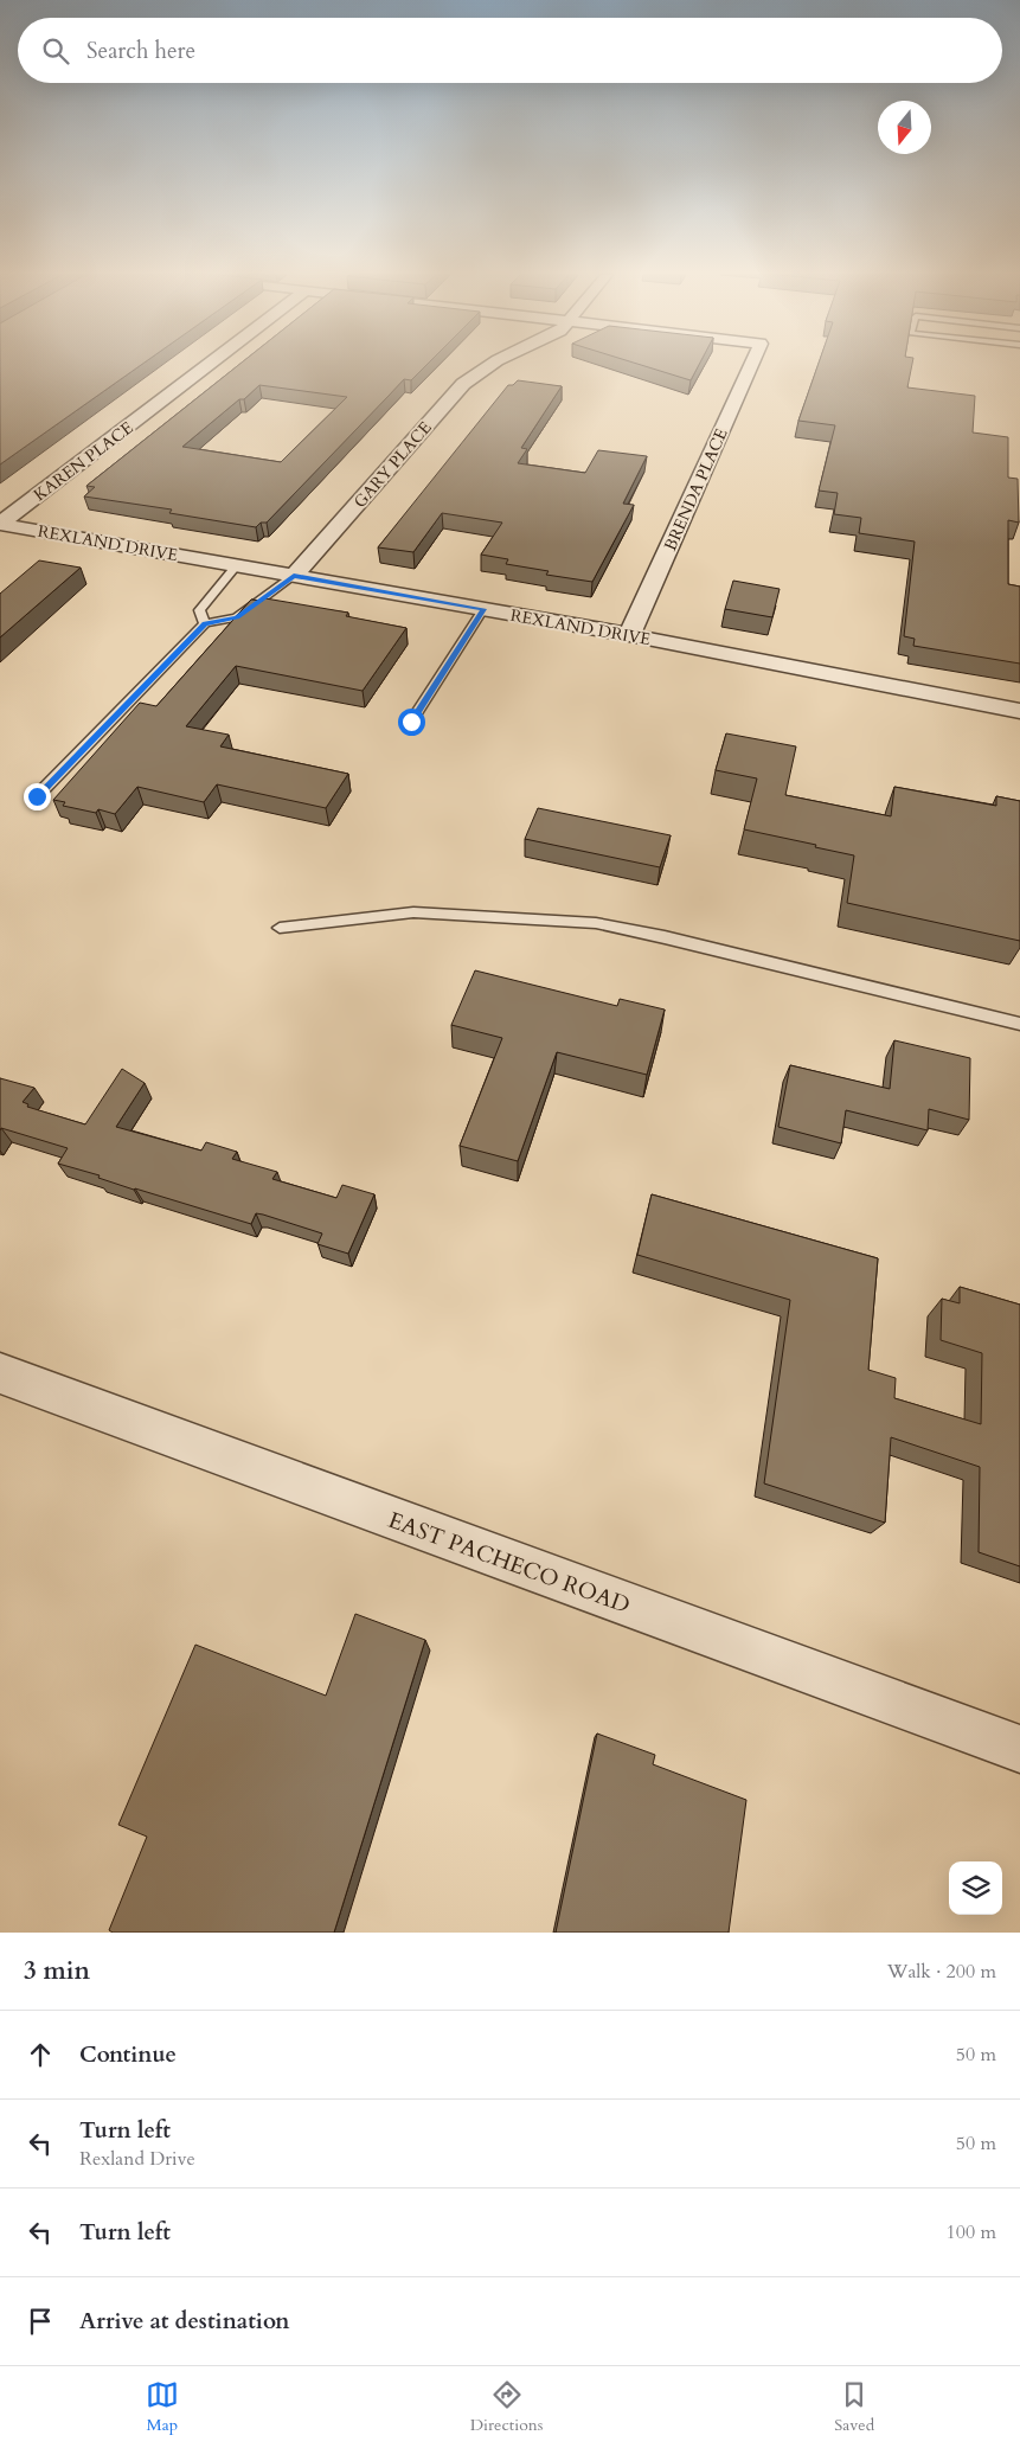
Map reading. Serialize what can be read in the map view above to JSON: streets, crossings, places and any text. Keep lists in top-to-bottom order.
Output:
{
  "streets": {
    "street": [
      "KAREN PLACE",
      "GARY PLACE",
      "BRENDA PLACE",
      "REXLAND DRIVE",
      "EAST PACHECO ROAD"
    ]
  },
  "crossings": [
    ["KAREN PLACE", "REXLAND DRIVE"],
    ["GARY PLACE", "REXLAND DRIVE"],
    ["BRENDA PLACE", "REXLAND DRIVE"]
  ],
  "north": "bottom",
  "page": {
    "search": "Search here",
    "heading": ["3 min", "Walk · 200 m"],
    "list": [
      ["Continue", "50 m"],
      ["Turn left", "Rexland Drive", "50 m"],
      ["Turn left", "100 m"],
      "Arrive at destination"
    ],
    "nav": ["Map", "Directions", "Saved"]
  }
}
